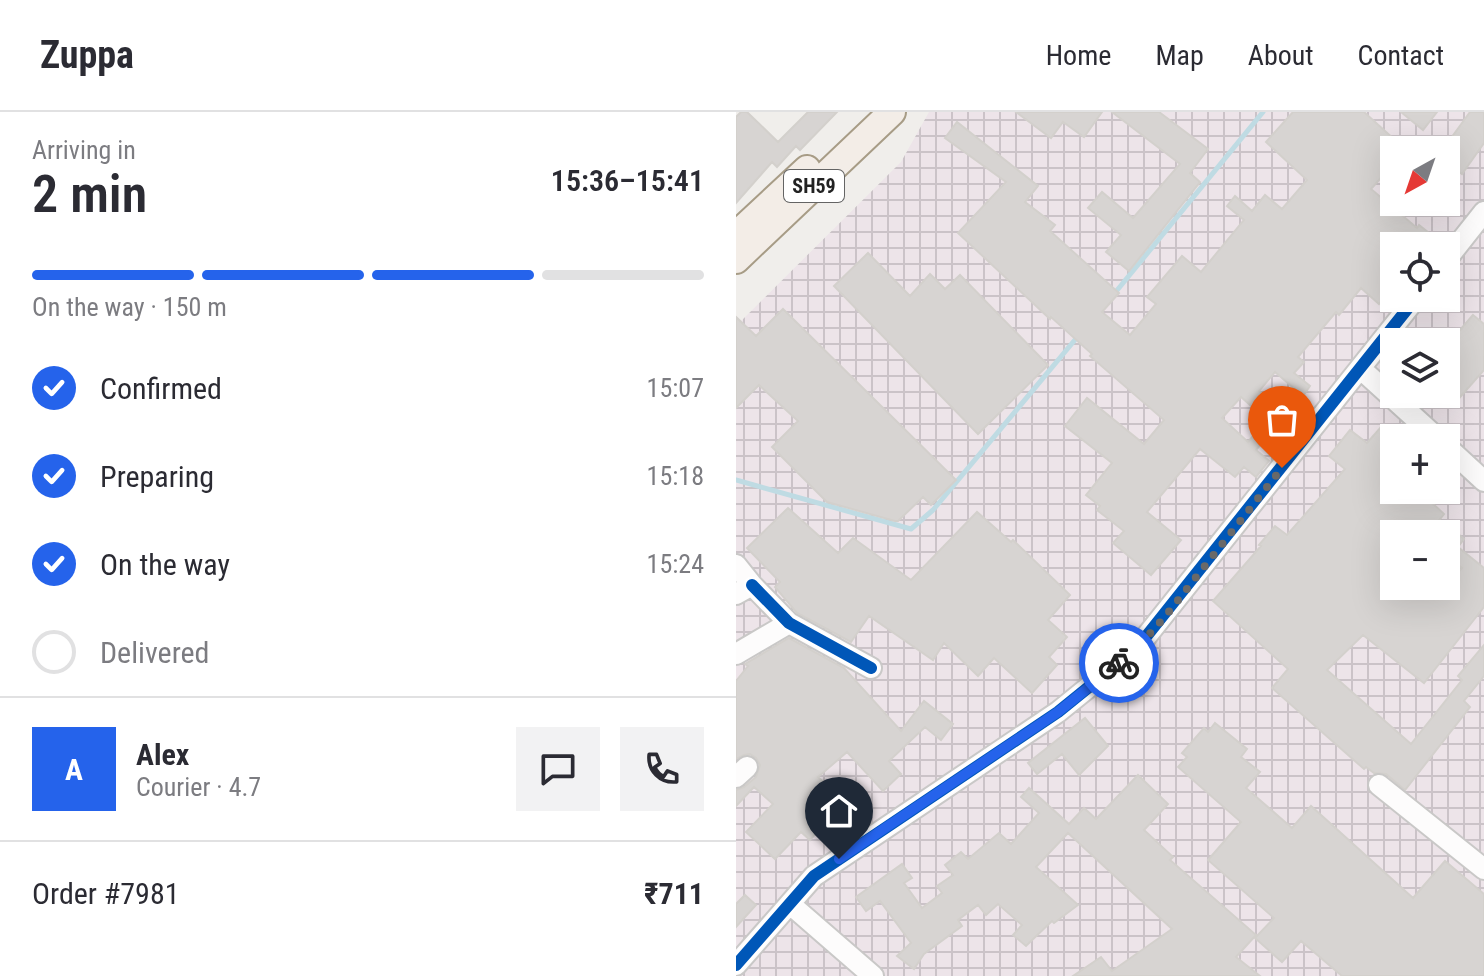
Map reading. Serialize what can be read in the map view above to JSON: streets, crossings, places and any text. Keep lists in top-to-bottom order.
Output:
{
  "streets": {
    "main road": ["SH59"]
  },
  "north": "bottom left",
  "page": {
    "header": "Zuppa",
    "nav": [
      "Home",
      "Map",
      "About",
      "Contact"
    ],
    "heading": ["2 min", "Arriving in", "15:36–15:41"],
    "panel": [
      "Alex",
      "Courier · 4.7",
      "Order #7981",
      "₹711"
    ],
    "map_buttons": ["+", "−"],
    "bar": "On the way · 150 m",
    "list": [
      ["Confirmed", "15:07"],
      ["Preparing", "15:18"],
      ["On the way", "15:24"],
      "Delivered"
    ],
    "round": "A"
  }
}
